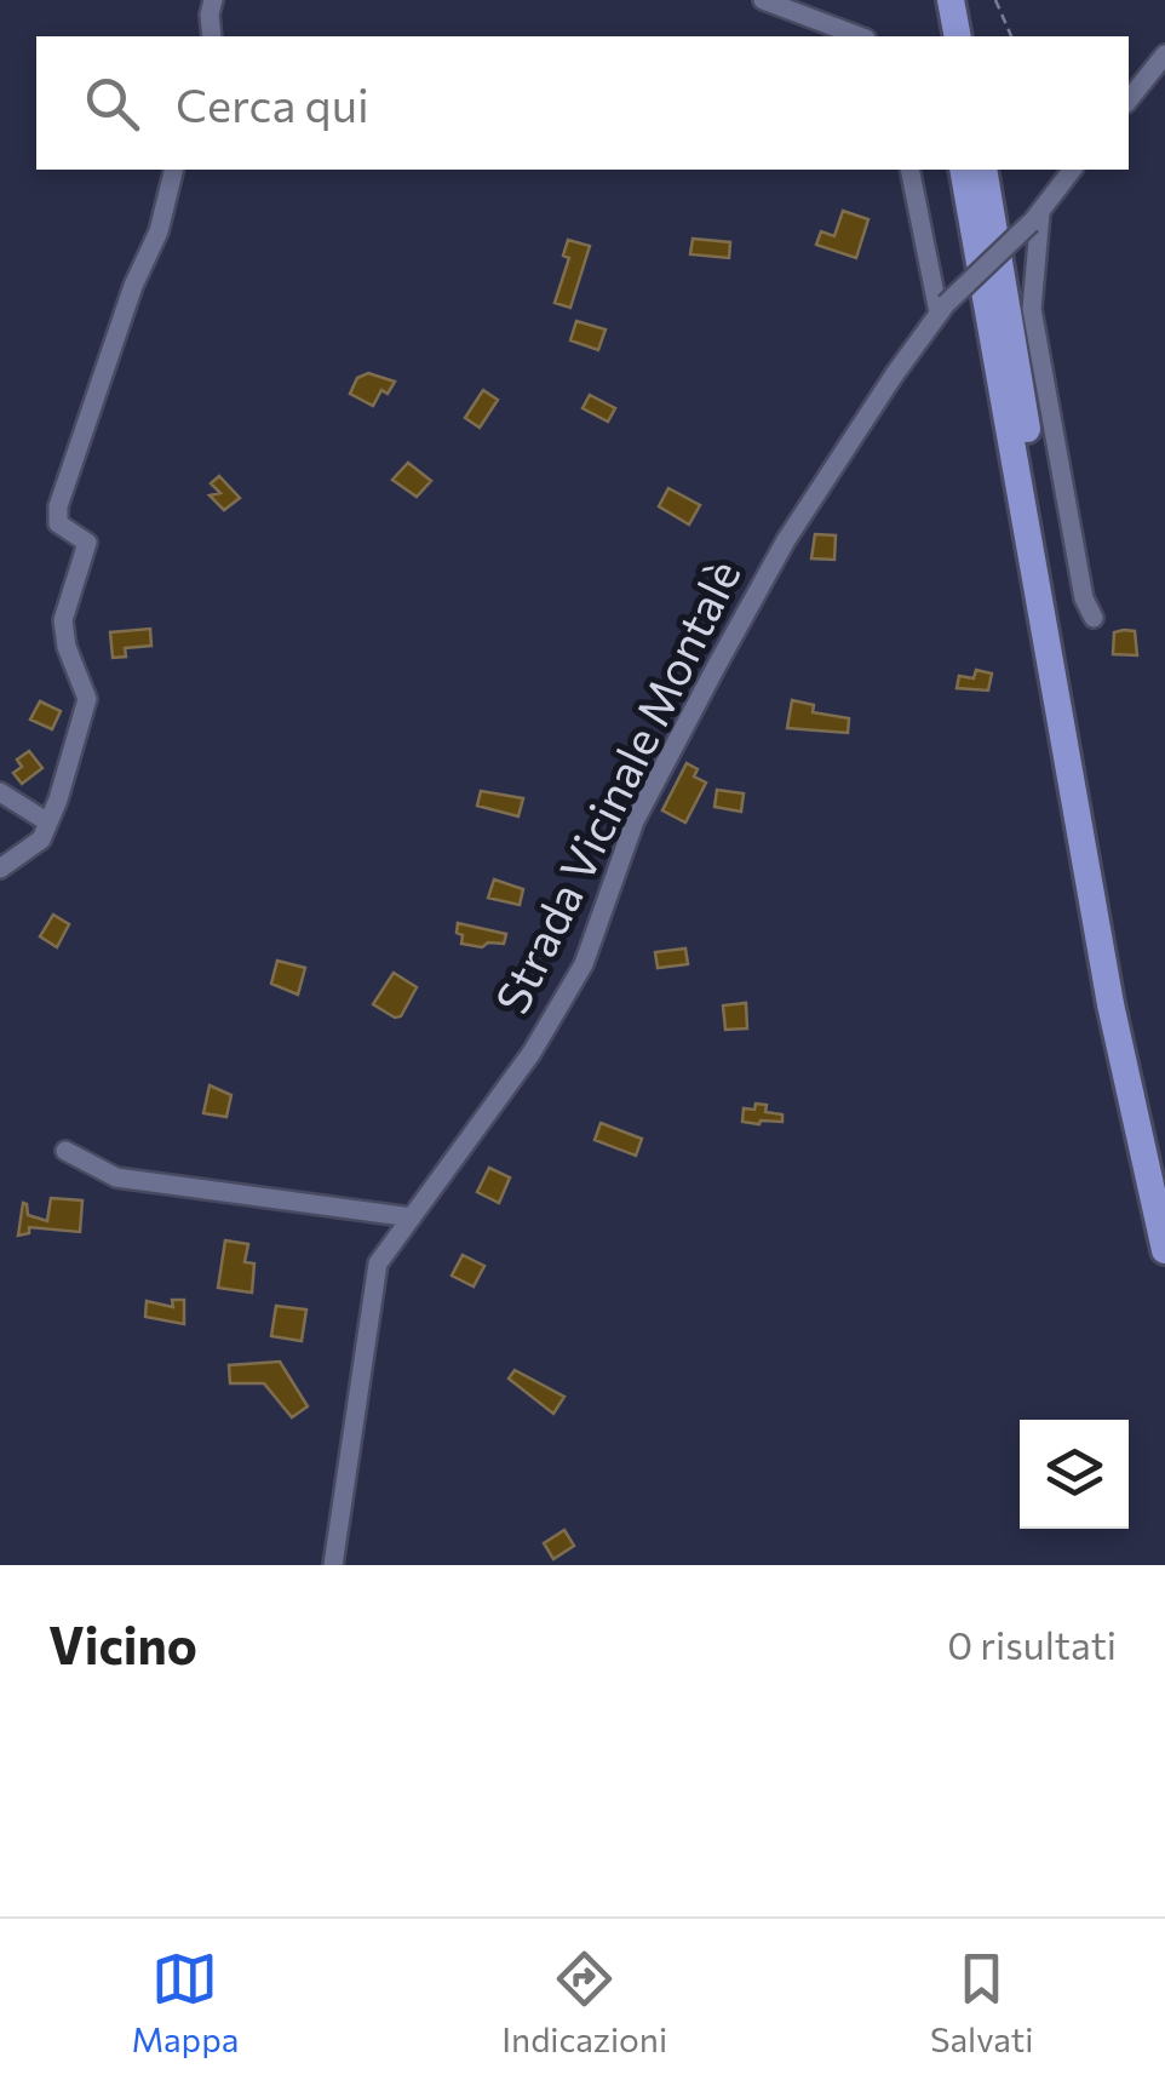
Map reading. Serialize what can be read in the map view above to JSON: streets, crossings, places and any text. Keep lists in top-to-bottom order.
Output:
{
  "streets": {
    "street": ["Strada Vicinale Montalè"]
  },
  "page": {
    "search": "Cerca qui",
    "heading": ["Vicino", "0 risultati"],
    "nav": ["Mappa", "Indicazioni", "Salvati"]
  }
}
